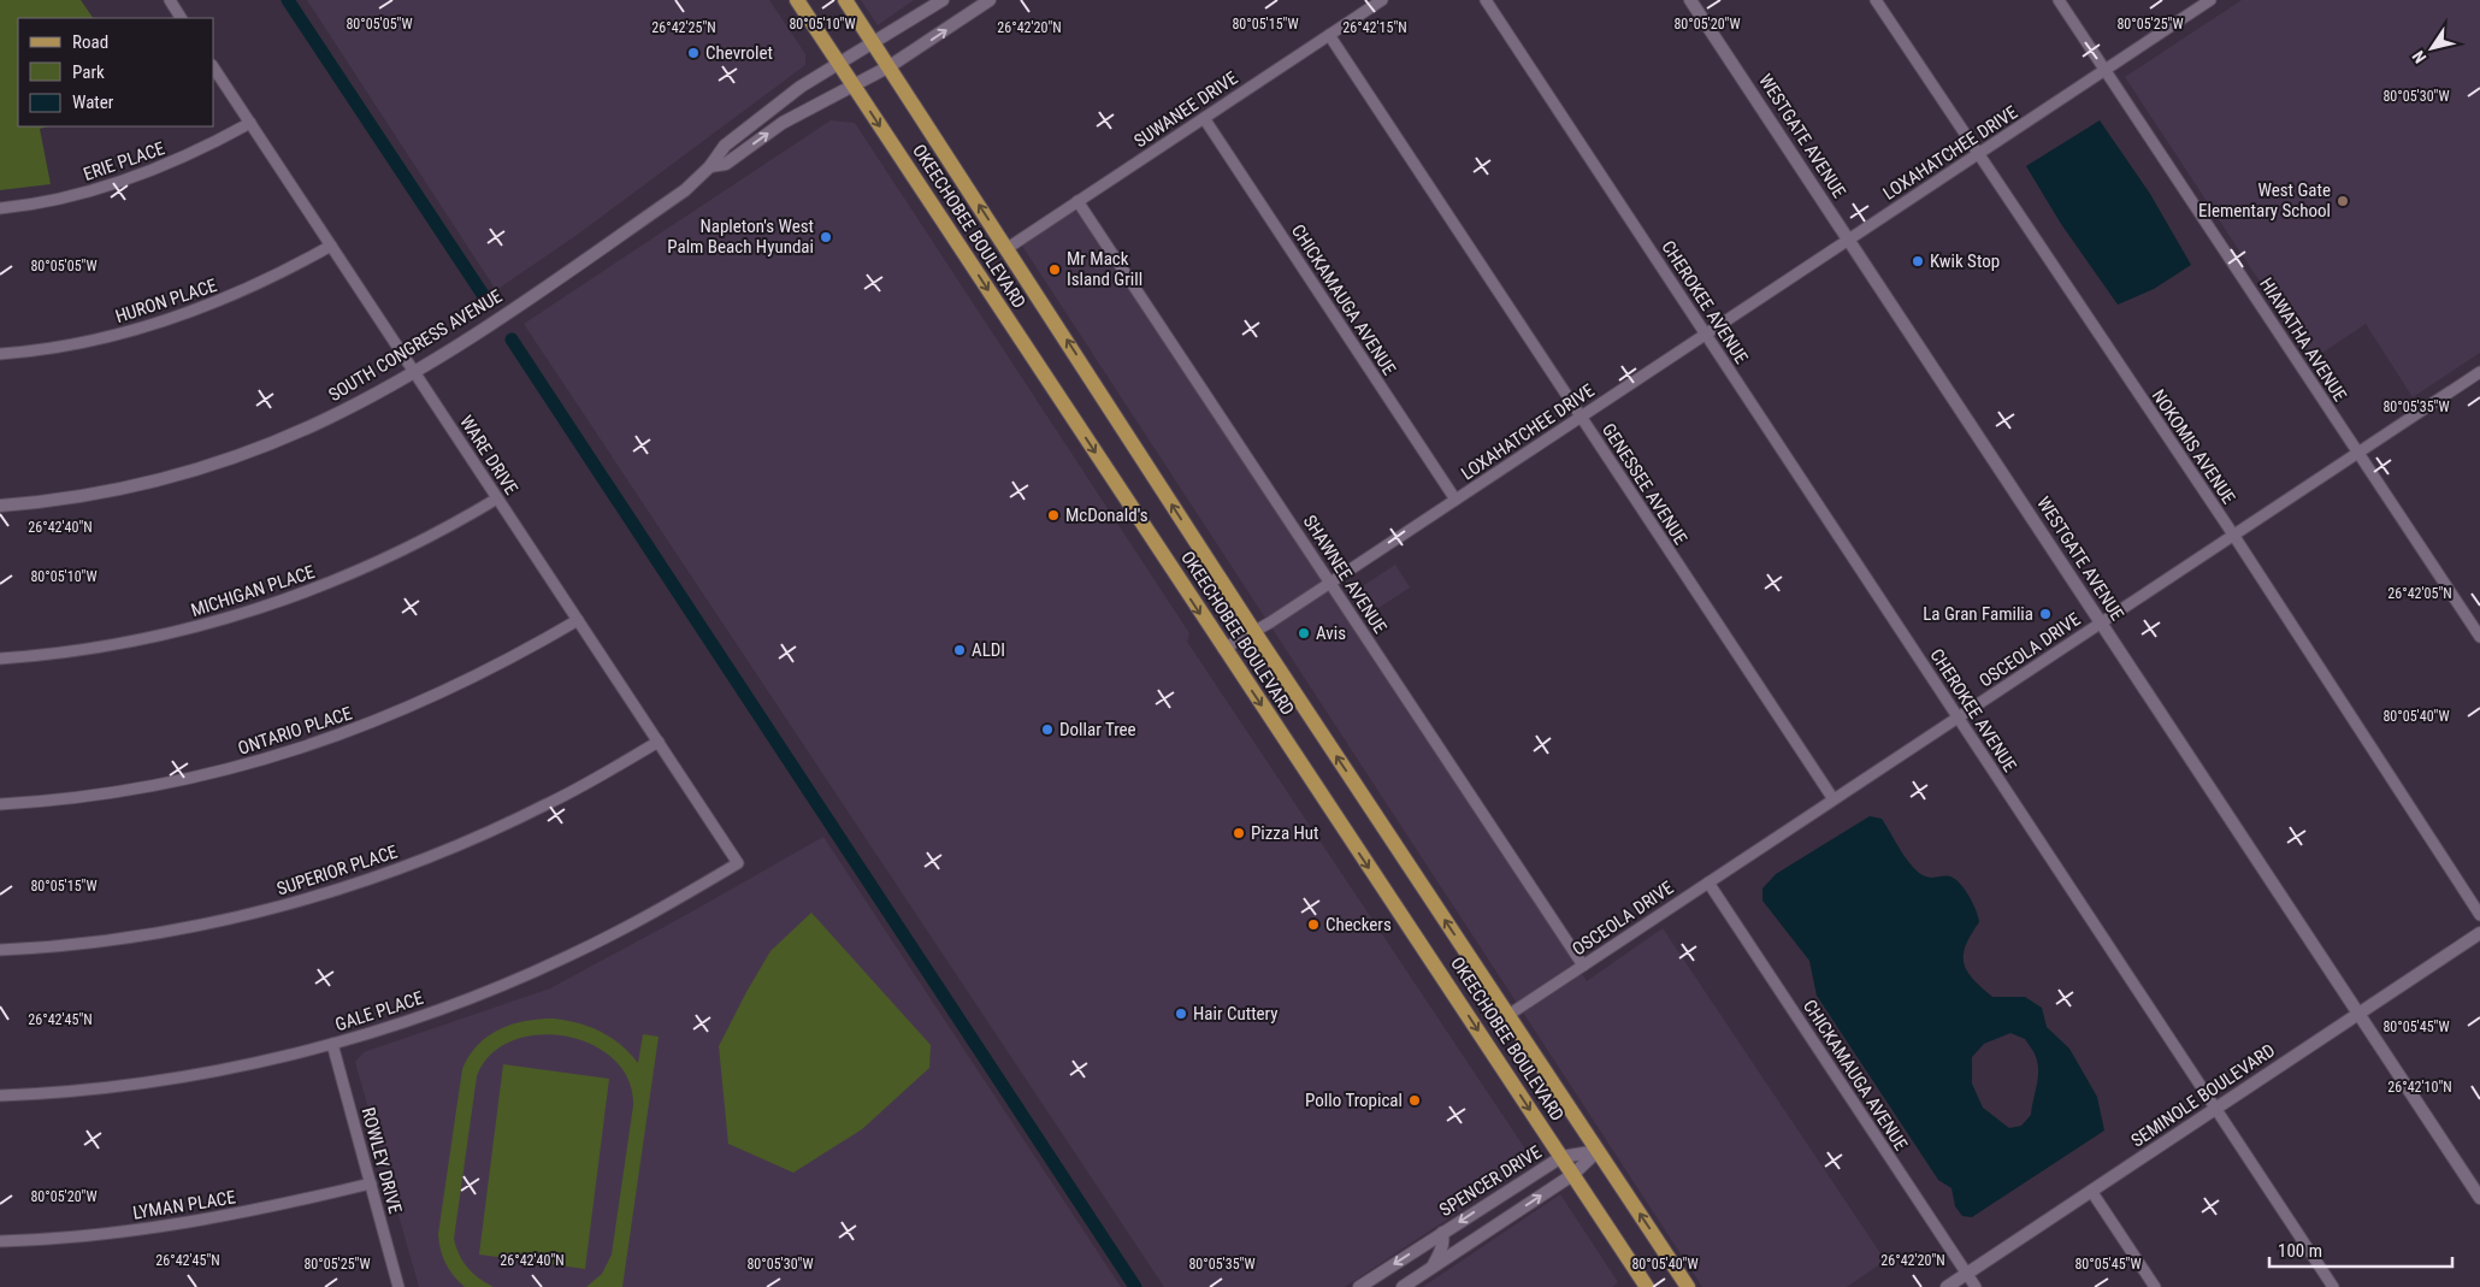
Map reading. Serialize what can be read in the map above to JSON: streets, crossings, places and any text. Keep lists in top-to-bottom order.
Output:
{
  "streets": {
    "main road": ["OKEECHOBEE BOULEVARD"],
    "street": [
      "SUWANEE DRIVE",
      "WESTGATE AVENUE",
      "LOXAHATCHEE DRIVE",
      "ERIE PLACE",
      "CHICKAMAUGA AVENUE",
      "HURON PLACE",
      "CHEROKEE AVENUE",
      "HIAWATHA AVENUE",
      "SOUTH CONGRESS AVENUE",
      "NOKOMIS AVENUE",
      "WARE DRIVE",
      "GENESSEE AVENUE",
      "SHAWNEE AVENUE",
      "MICHIGAN PLACE",
      "OSCEOLA DRIVE",
      "ONTARIO PLACE",
      "SUPERIOR PLACE",
      "GALE PLACE",
      "SEMINOLE BOULEVARD",
      "ROWLEY DRIVE",
      "SPENCER DRIVE",
      "LYMAN PLACE"
    ]
  },
  "crossings": [
    ["SUWANEE DRIVE", "OKEECHOBEE BOULEVARD"],
    ["SUWANEE DRIVE", "CHICKAMAUGA AVENUE"],
    ["SUWANEE DRIVE", "GENESSEE AVENUE"],
    ["SUWANEE DRIVE", "SHAWNEE AVENUE"],
    ["WESTGATE AVENUE", "LOXAHATCHEE DRIVE"],
    ["WESTGATE AVENUE", "OSCEOLA DRIVE"],
    ["WESTGATE AVENUE", "SEMINOLE BOULEVARD"],
    ["LOXAHATCHEE DRIVE", "OKEECHOBEE BOULEVARD"],
    ["LOXAHATCHEE DRIVE", "CHICKAMAUGA AVENUE"],
    ["LOXAHATCHEE DRIVE", "CHEROKEE AVENUE"],
    ["LOXAHATCHEE DRIVE", "HIAWATHA AVENUE"],
    ["LOXAHATCHEE DRIVE", "NOKOMIS AVENUE"],
    ["LOXAHATCHEE DRIVE", "GENESSEE AVENUE"],
    ["LOXAHATCHEE DRIVE", "SHAWNEE AVENUE"],
    ["ERIE PLACE", "WARE DRIVE"],
    ["OKEECHOBEE BOULEVARD", "SOUTH CONGRESS AVENUE"],
    ["OKEECHOBEE BOULEVARD", "OSCEOLA DRIVE"],
    ["OKEECHOBEE BOULEVARD", "SPENCER DRIVE"],
    ["CHICKAMAUGA AVENUE", "OSCEOLA DRIVE"],
    ["CHICKAMAUGA AVENUE", "SEMINOLE BOULEVARD"],
    ["HURON PLACE", "WARE DRIVE"],
    ["CHEROKEE AVENUE", "OSCEOLA DRIVE"],
    ["CHEROKEE AVENUE", "SEMINOLE BOULEVARD"],
    ["HIAWATHA AVENUE", "OSCEOLA DRIVE"],
    ["SOUTH CONGRESS AVENUE", "WARE DRIVE"],
    ["NOKOMIS AVENUE", "OSCEOLA DRIVE"],
    ["WARE DRIVE", "MICHIGAN PLACE"],
    ["WARE DRIVE", "ONTARIO PLACE"],
    ["WARE DRIVE", "SUPERIOR PLACE"],
    ["WARE DRIVE", "GALE PLACE"],
    ["GENESSEE AVENUE", "OSCEOLA DRIVE"],
    ["SHAWNEE AVENUE", "OSCEOLA DRIVE"],
    ["GALE PLACE", "ROWLEY DRIVE"],
    ["ROWLEY DRIVE", "LYMAN PLACE"]
  ],
  "places": [
    "Chevrolet",
    "West Gate Elementary School",
    "Napleton's West Palm Beach Hyundai",
    "Kwik Stop",
    "Mr Mack Island Grill",
    "McDonald's",
    "La Gran Familia",
    "Avis",
    "ALDI",
    "Dollar Tree",
    "Pizza Hut",
    "Checkers",
    "Hair Cuttery",
    "Pollo Tropical"
  ],
  "legend": ["Road", "Park", "Water"],
  "scale_bar": "100 m",
  "north": "bottom left",
  "coordinates": [
    "80°05'05\"W",
    "80°05'10\"W",
    "80°05'15\"W",
    "80°05'25\"W",
    "80°05'20\"W",
    "26°42'25\"N",
    "26°42'20\"N",
    "26°42'15\"N",
    "80°05'30\"W",
    "80°05'35\"W",
    "26°42'40\"N",
    "26°42'05\"N",
    "80°05'40\"W",
    "26°42'45\"N",
    "80°05'45\"W",
    "26°42'10\"N"
  ]
}
